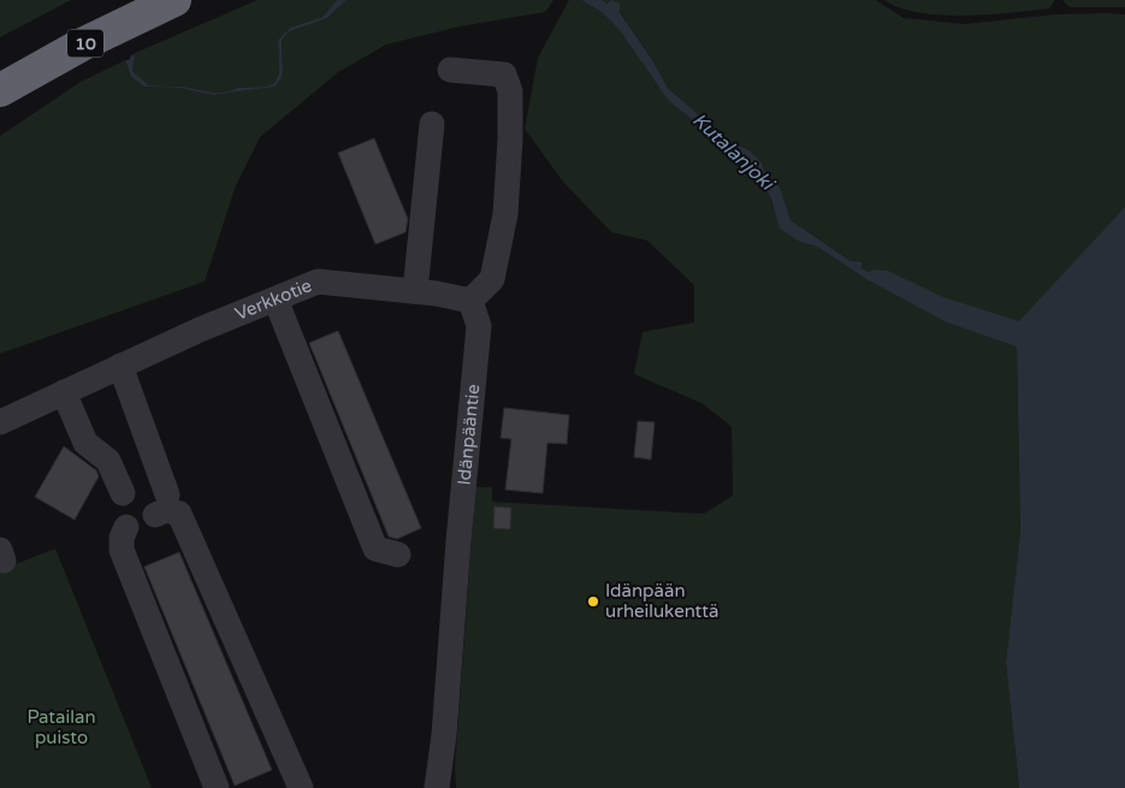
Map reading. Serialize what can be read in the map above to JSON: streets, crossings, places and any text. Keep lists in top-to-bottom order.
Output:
{
  "streets": {
    "highway": ["10"],
    "street": ["Verkkotie", "Idänpääntie"]
  },
  "crossings": [
    ["Verkkotie", "Idänpääntie"]
  ],
  "water": ["Kutalanjoki"],
  "parks": ["Patailan puisto"],
  "places": ["Idänpään urheilukenttä"]
}
